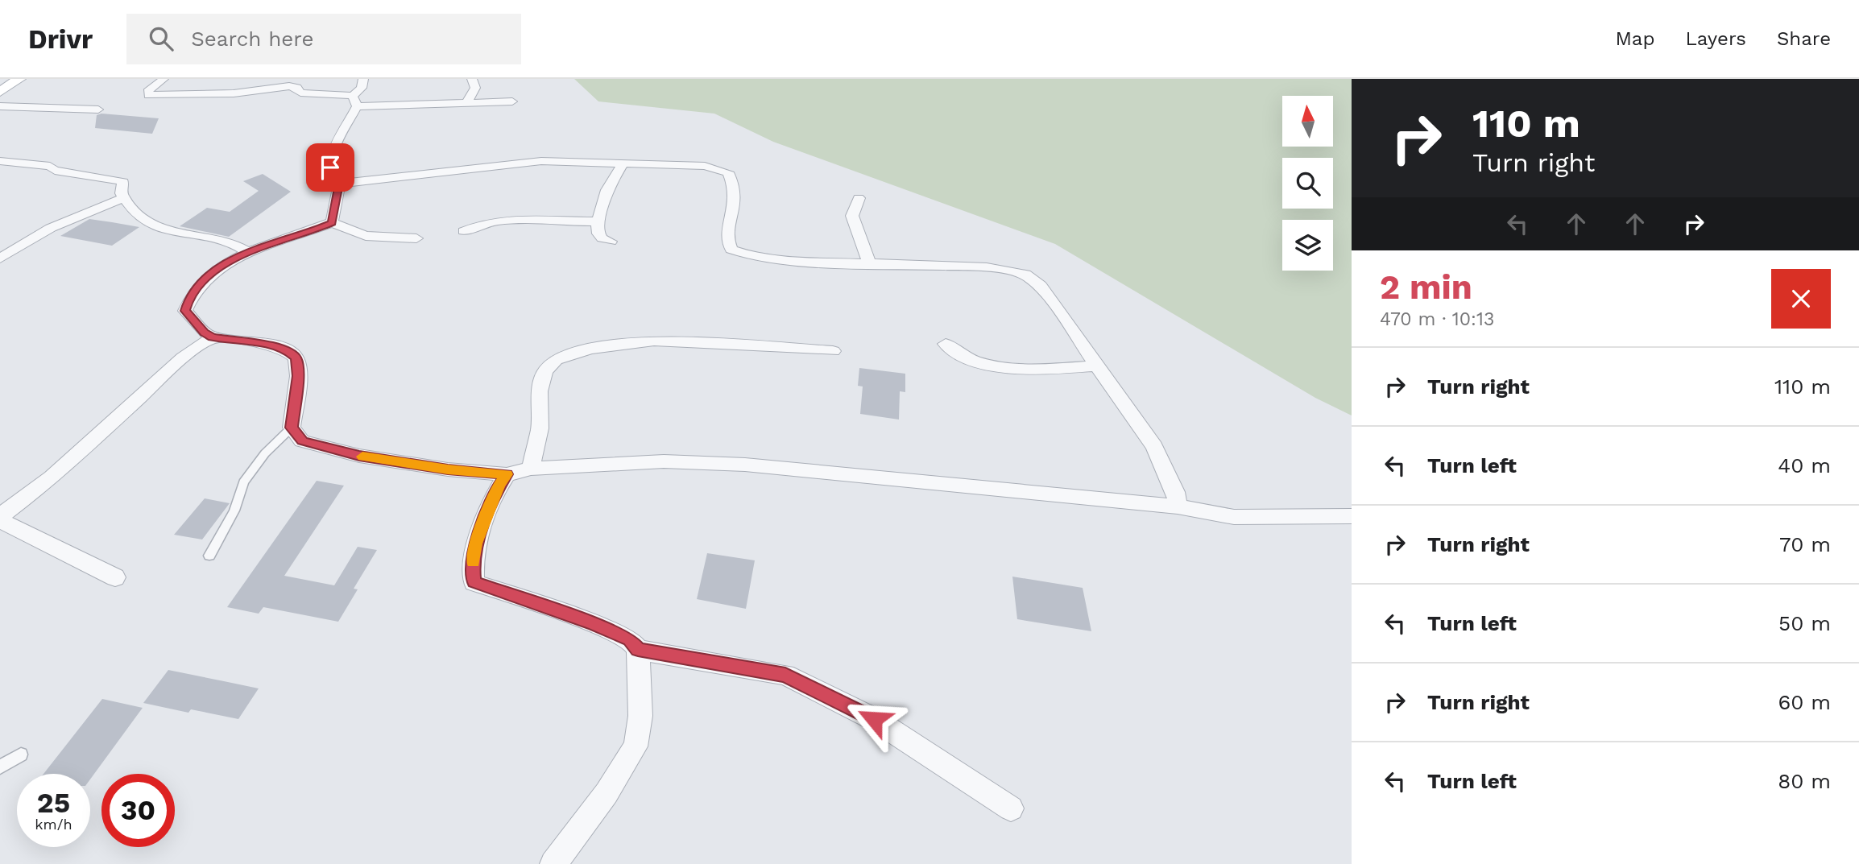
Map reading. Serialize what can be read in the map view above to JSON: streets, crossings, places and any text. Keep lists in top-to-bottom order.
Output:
{
  "north": "top",
  "page": {
    "header": "Drivr",
    "search": "Search here",
    "nav": ["Map", "Layers", "Share"],
    "turn": ["110 m", "Turn right"],
    "heading": ["2 min", "470 m · 10:13"],
    "list": [
      {
        "name": "Turn right",
        "value": "110 m"
      },
      {
        "name": "Turn left",
        "value": "40 m"
      },
      {
        "name": "Turn right",
        "value": "70 m"
      },
      {
        "name": "Turn left",
        "value": "50 m"
      },
      {
        "name": "Turn right",
        "value": "60 m"
      },
      {
        "name": "Turn left",
        "value": "80 m"
      }
    ],
    "speed": "25 km/h",
    "limit": "30"
  }
}
